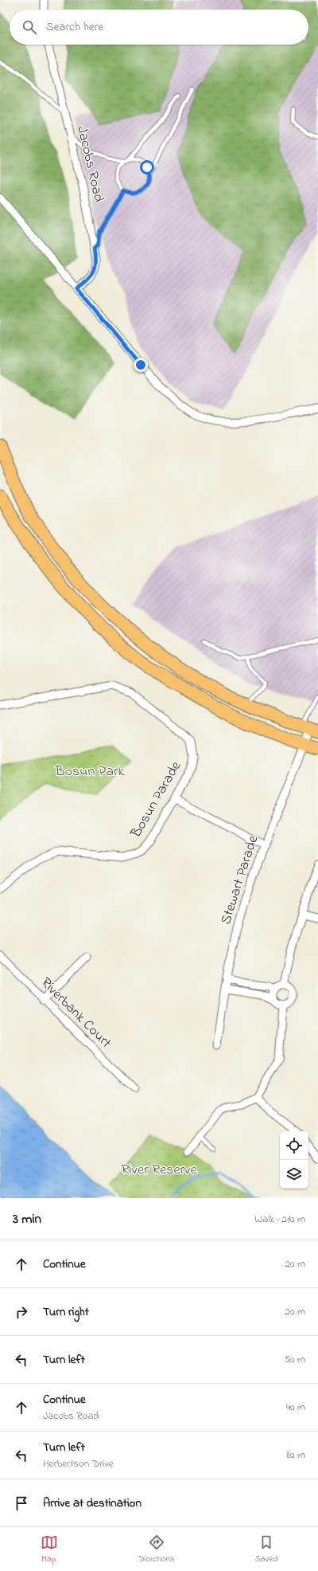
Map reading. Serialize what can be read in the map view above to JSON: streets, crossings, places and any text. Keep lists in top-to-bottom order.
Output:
{
  "streets": {
    "street": [
      "Jacobs Road",
      "Bosun Parade",
      "Stewart Parade",
      "Riverbank Court"
    ]
  },
  "parks": ["Bosun Park", "River Reserve"],
  "page": {
    "search": "Search here",
    "heading": ["3 min", "Walk · 210 m"],
    "list": [
      ["Continue", "20 m"],
      ["Turn right", "20 m"],
      ["Turn left", "50 m"],
      ["Continue", "Jacobs Road", "40 m"],
      ["Turn left", "Herbertson Drive", "80 m"],
      "Arrive at destination"
    ],
    "nav": ["Map", "Directions", "Saved"]
  }
}
